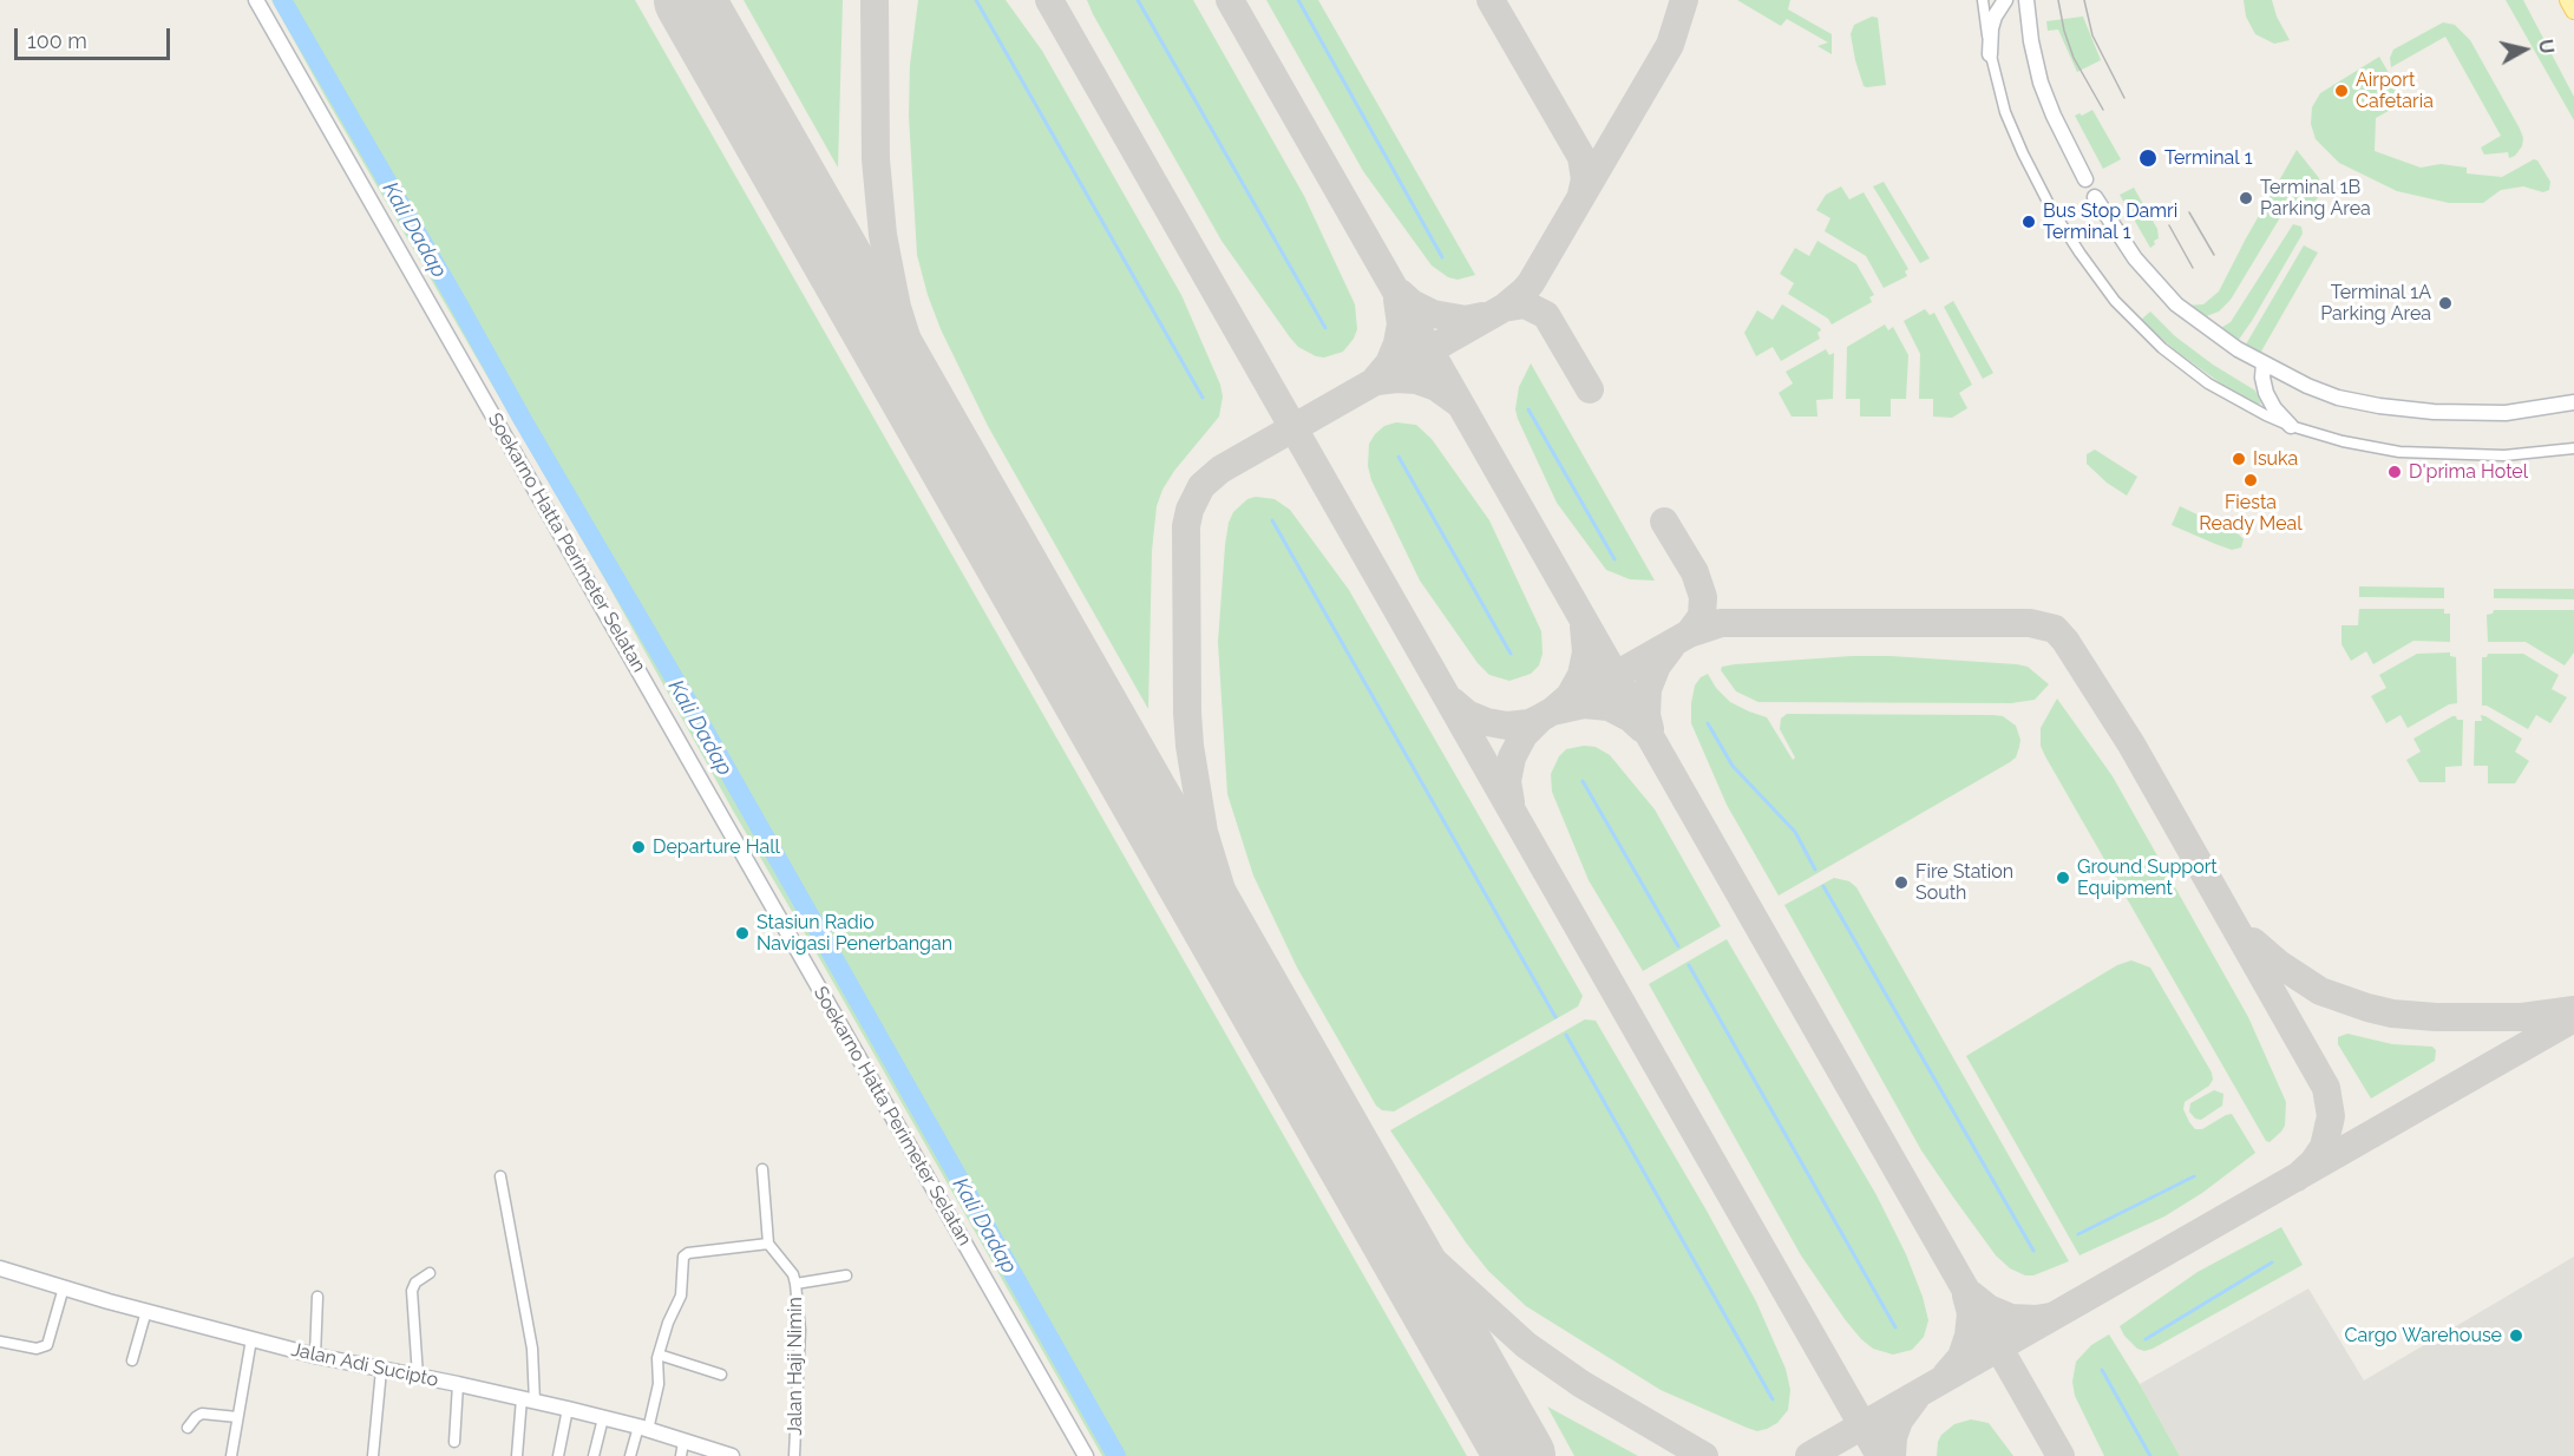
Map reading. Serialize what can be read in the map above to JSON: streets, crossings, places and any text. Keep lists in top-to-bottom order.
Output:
{
  "streets": {
    "main road": ["Soekarno Hatta Perimeter Selatan", "Jalan Adi Sucipto"],
    "street": ["Jalan Haji Nimin"]
  },
  "water": ["Kali Dadap"],
  "places": [
    "Airport Cafetaria",
    "Terminal 1",
    "Terminal 1B Parking Area",
    "Bus Stop Damri Terminal 1",
    "Terminal 1A Parking Area",
    "Isuka",
    "D'prima Hotel",
    "Fiesta Ready Meal",
    "Departure Hall",
    "Ground Support Equipment",
    "Fire Station South",
    "Stasiun Radio Navigasi Penerbangan",
    "Cargo Warehouse"
  ],
  "scale_bar": "100 m",
  "north": "right"
}
